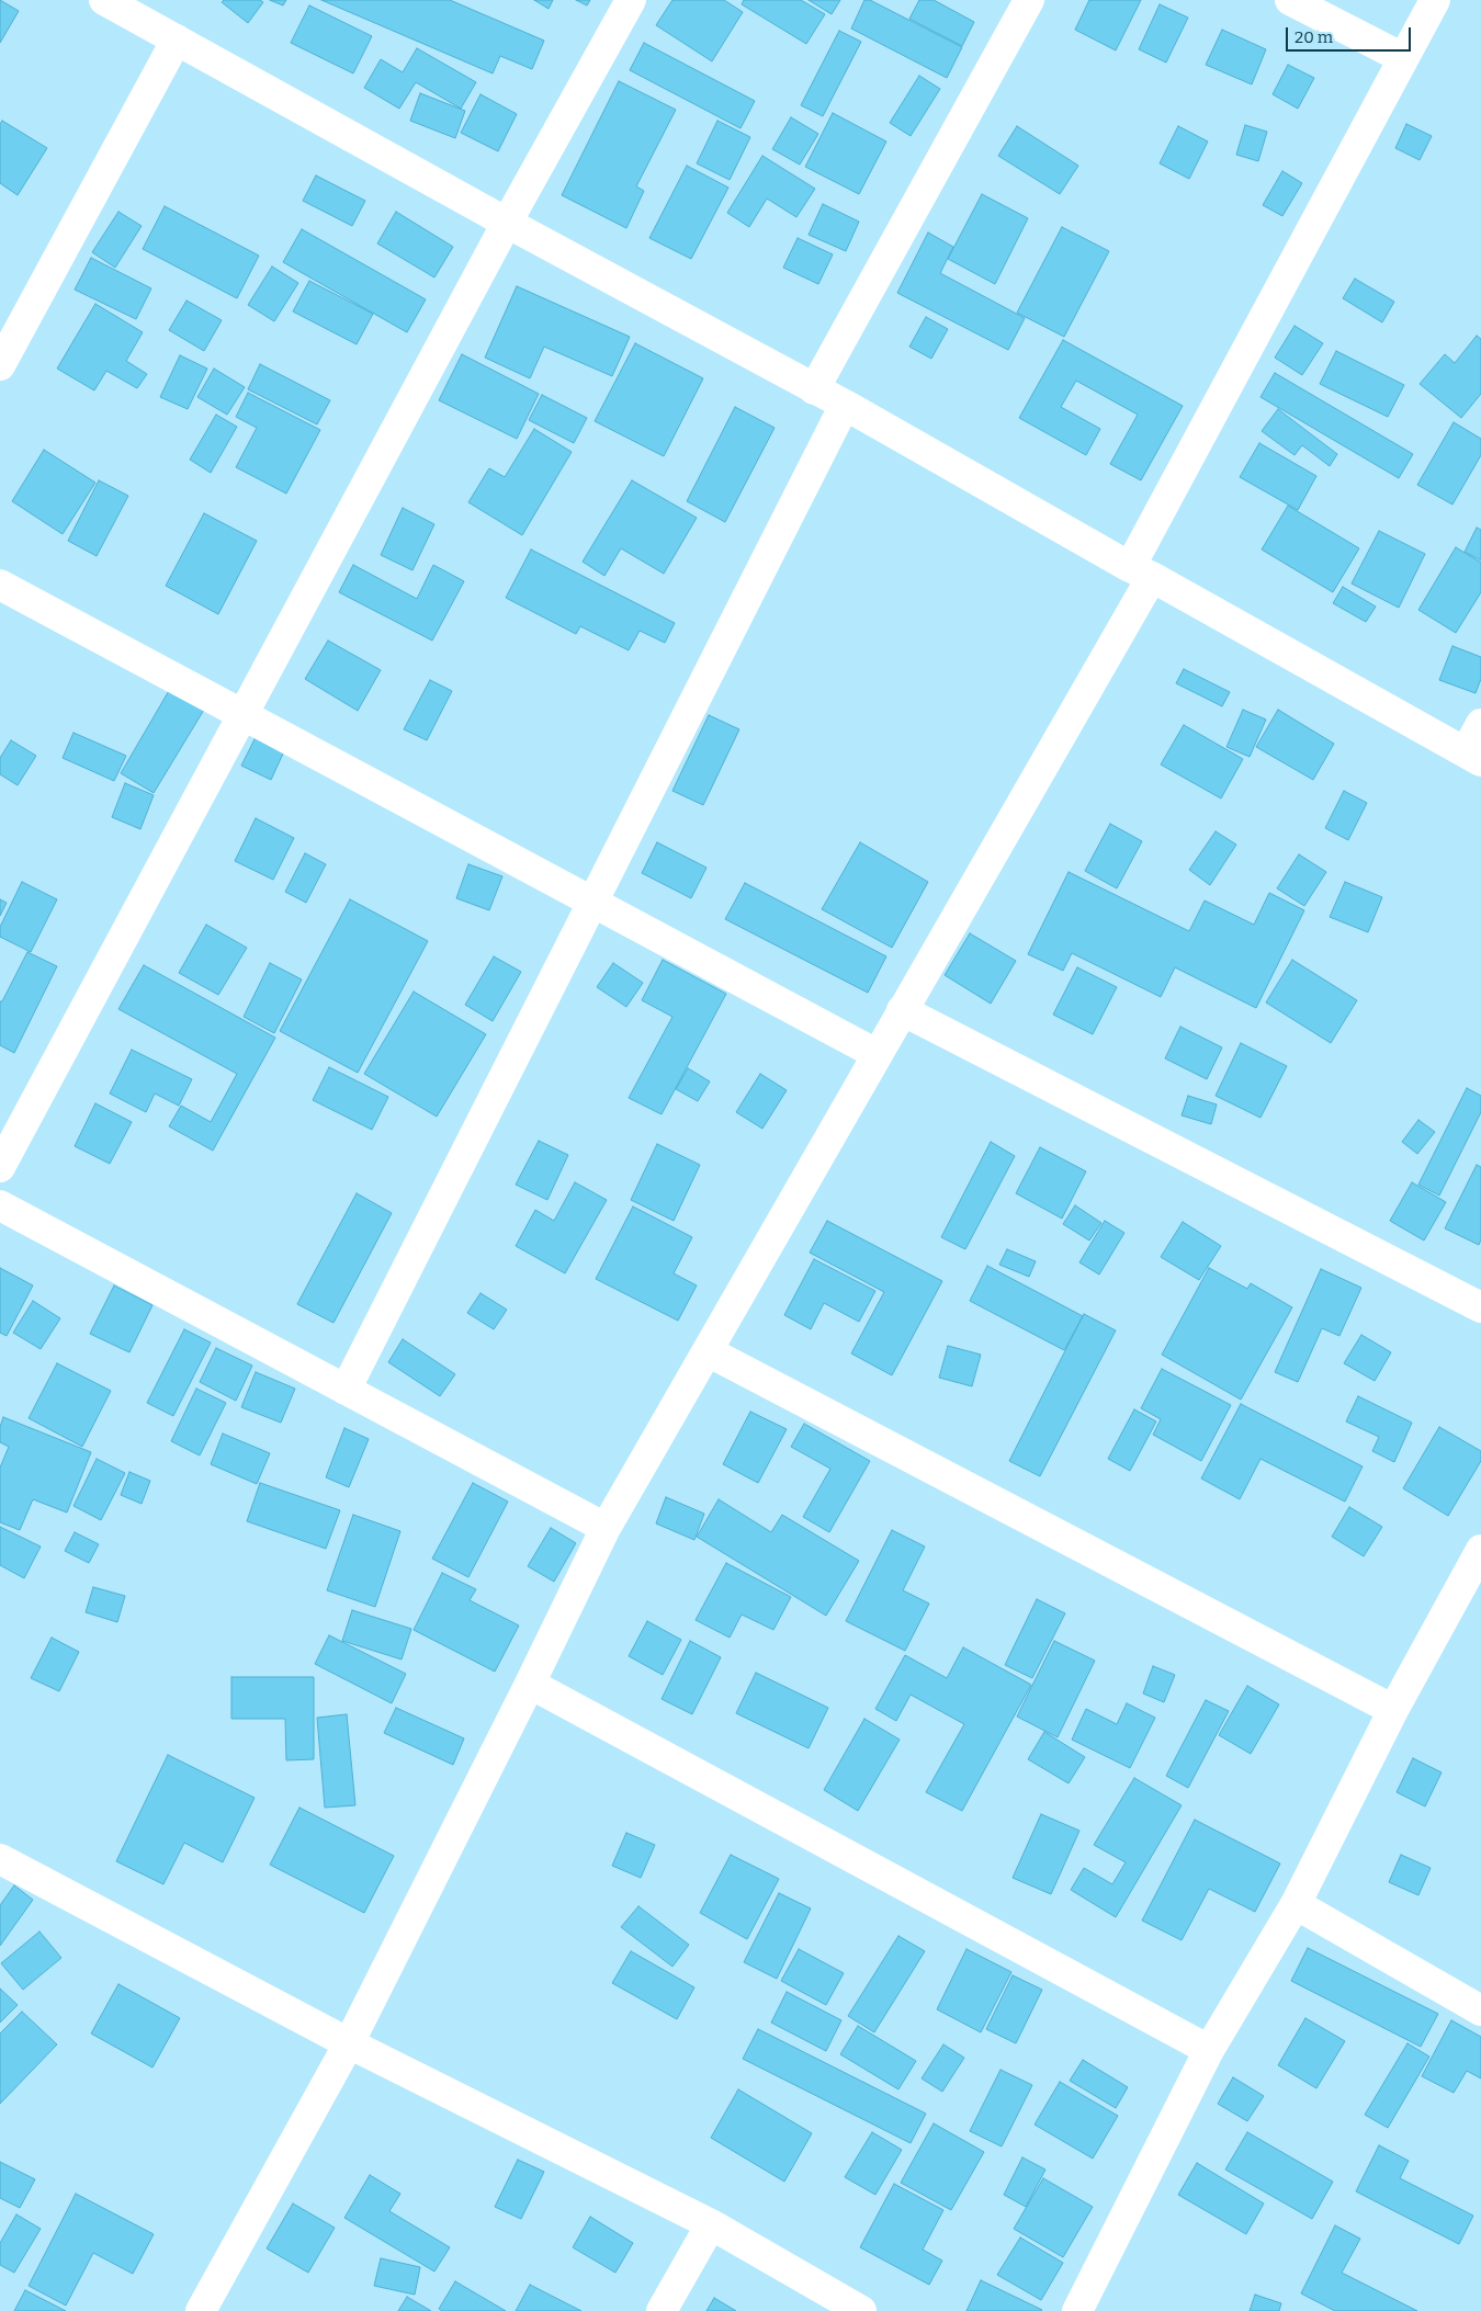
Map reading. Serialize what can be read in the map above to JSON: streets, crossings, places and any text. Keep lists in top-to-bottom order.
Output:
{
  "scale_bar": "20 m"
}
